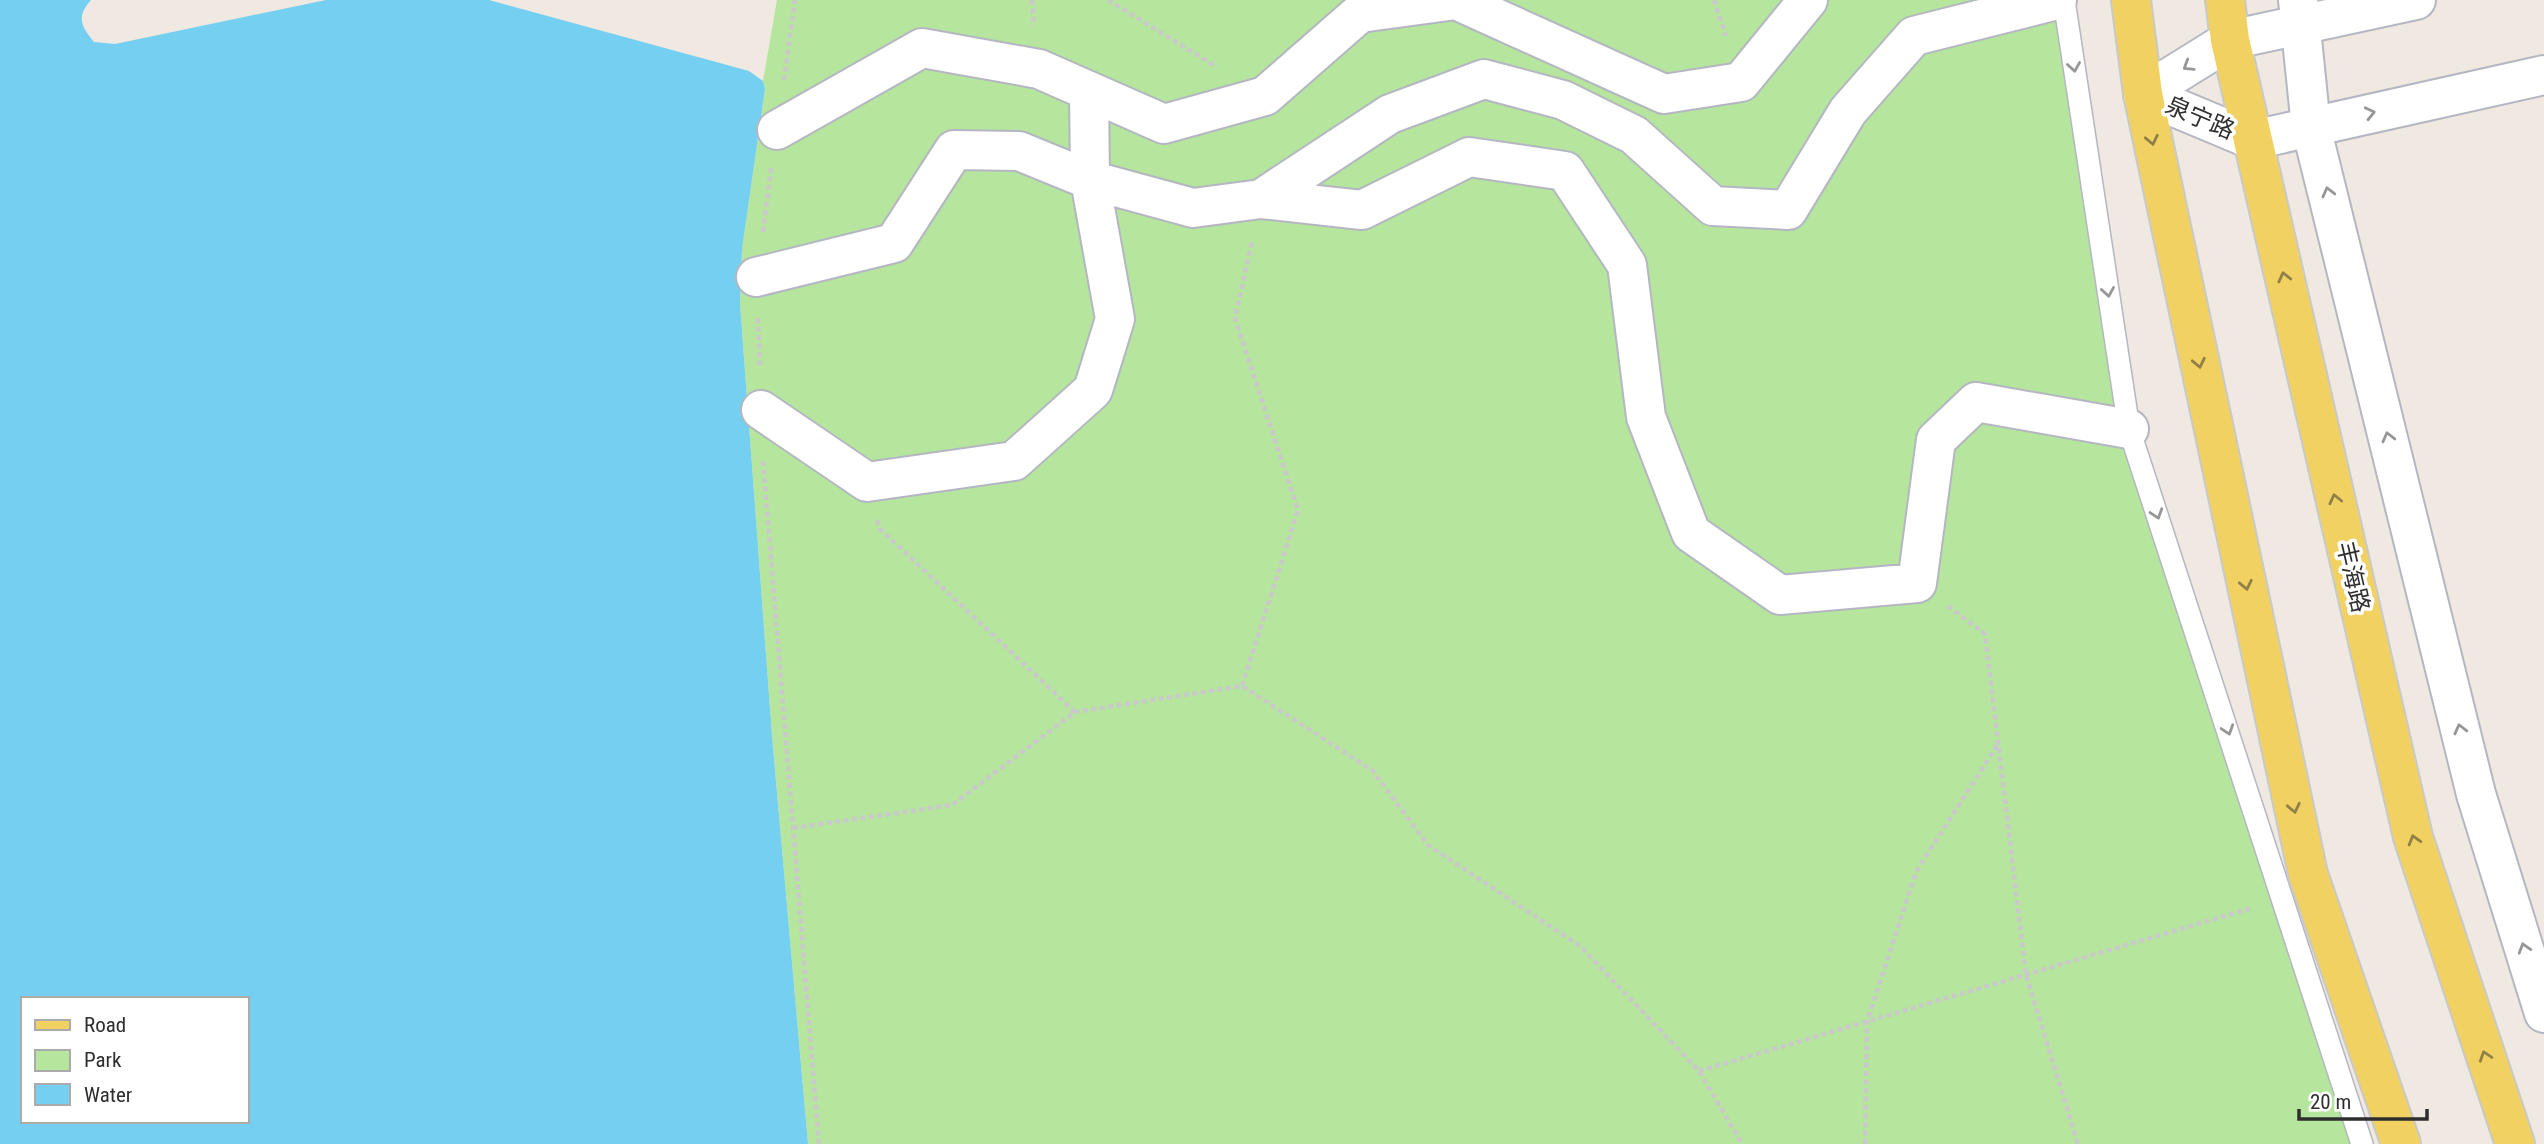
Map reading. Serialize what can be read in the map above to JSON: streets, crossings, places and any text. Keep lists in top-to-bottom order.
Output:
{
  "streets": {
    "main road": ["丰海路"],
    "street": ["泉宁路"]
  },
  "crossings": [
    ["泉宁路", "丰海路"]
  ],
  "legend": ["Road", "Park", "Water"],
  "scale_bar": "20 m"
}
